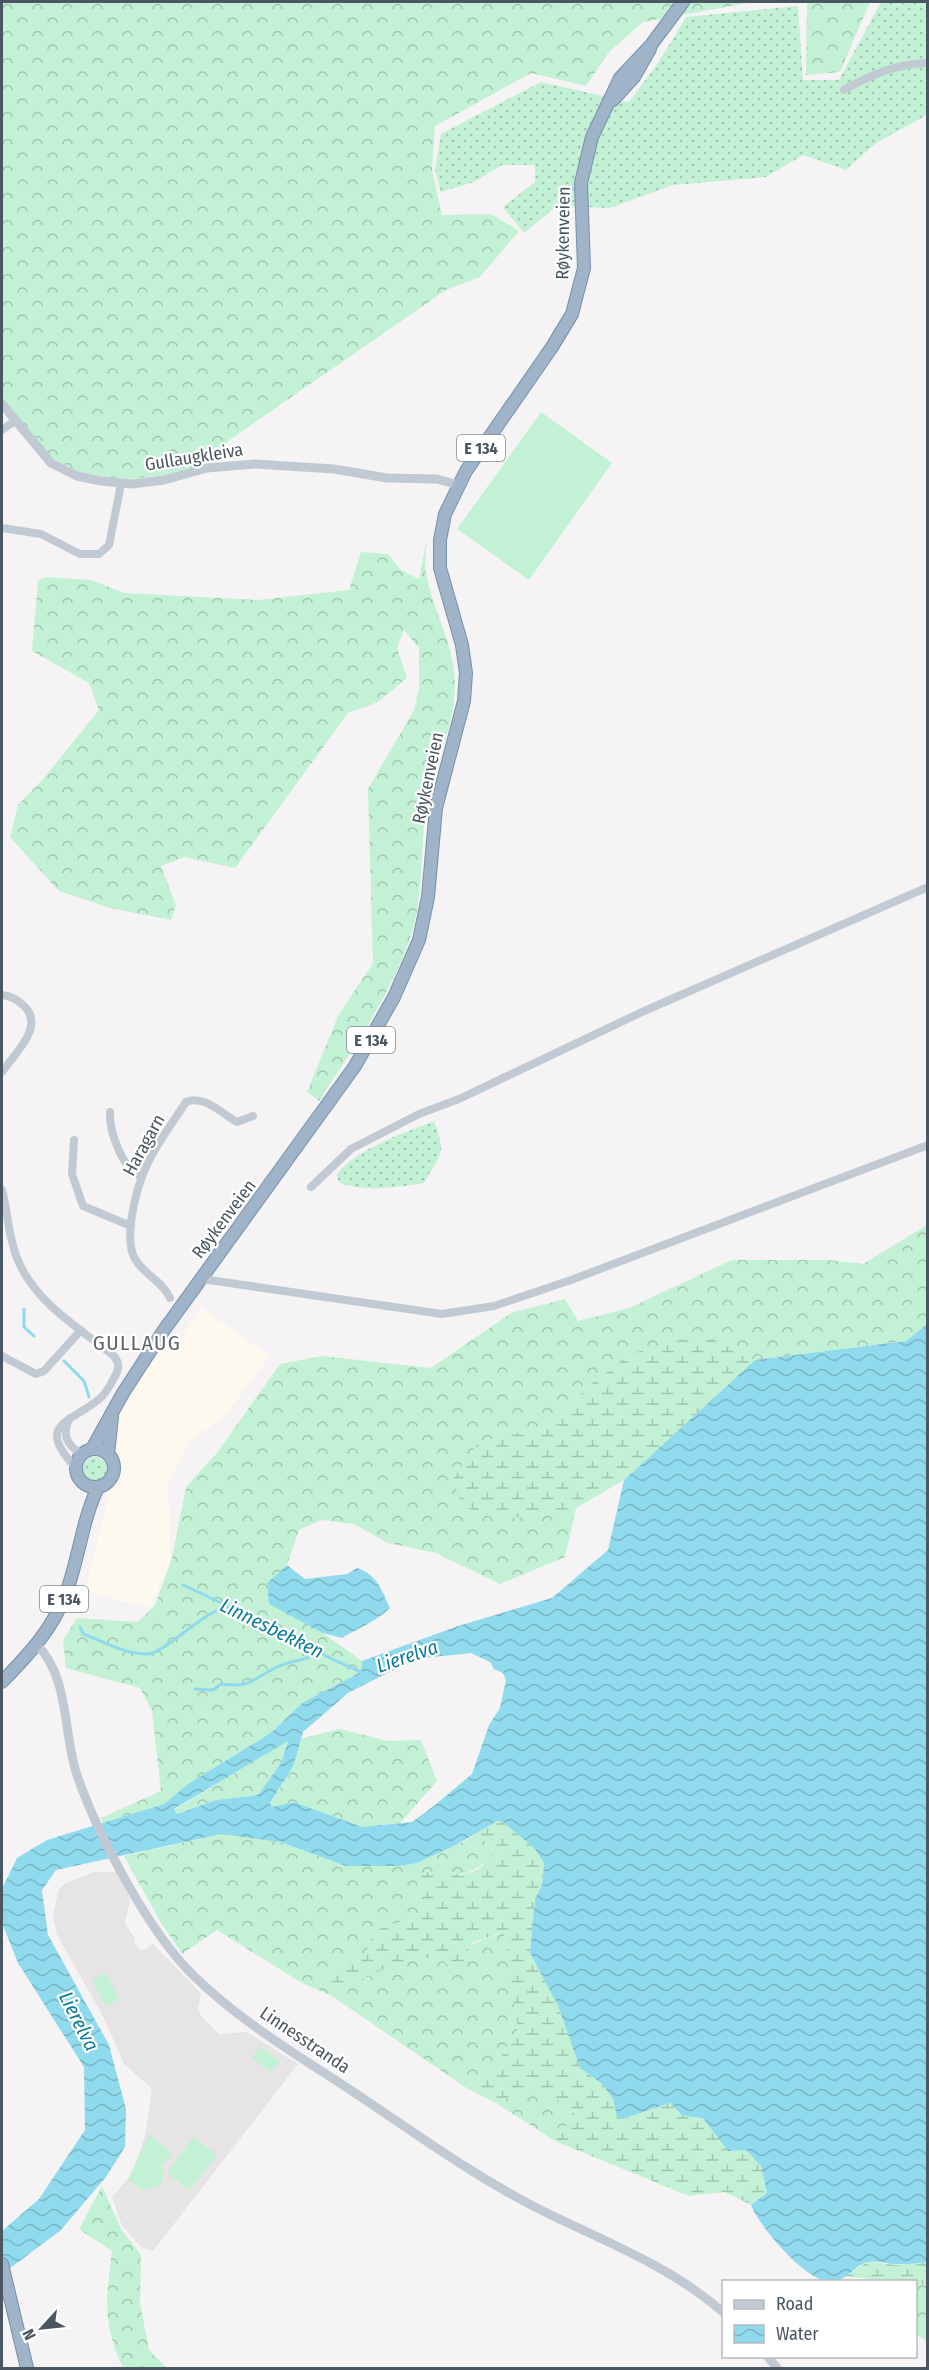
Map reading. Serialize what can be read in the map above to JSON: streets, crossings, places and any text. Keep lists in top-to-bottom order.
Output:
{
  "streets": {
    "highway": ["Røykenveien", "E 134"],
    "street": ["Gullaugkleiva", "Haragarn", "Linnesstranda"]
  },
  "crossings": [
    ["Røykenveien", "E 134"],
    ["Røykenveien", "Gullaugkleiva"],
    ["E 134", "Linnesstranda"]
  ],
  "districts": ["GULLAUG"],
  "water": ["Linnesbekken", "Lierelva"],
  "legend": ["Road", "Water"],
  "north": "bottom left"
}
